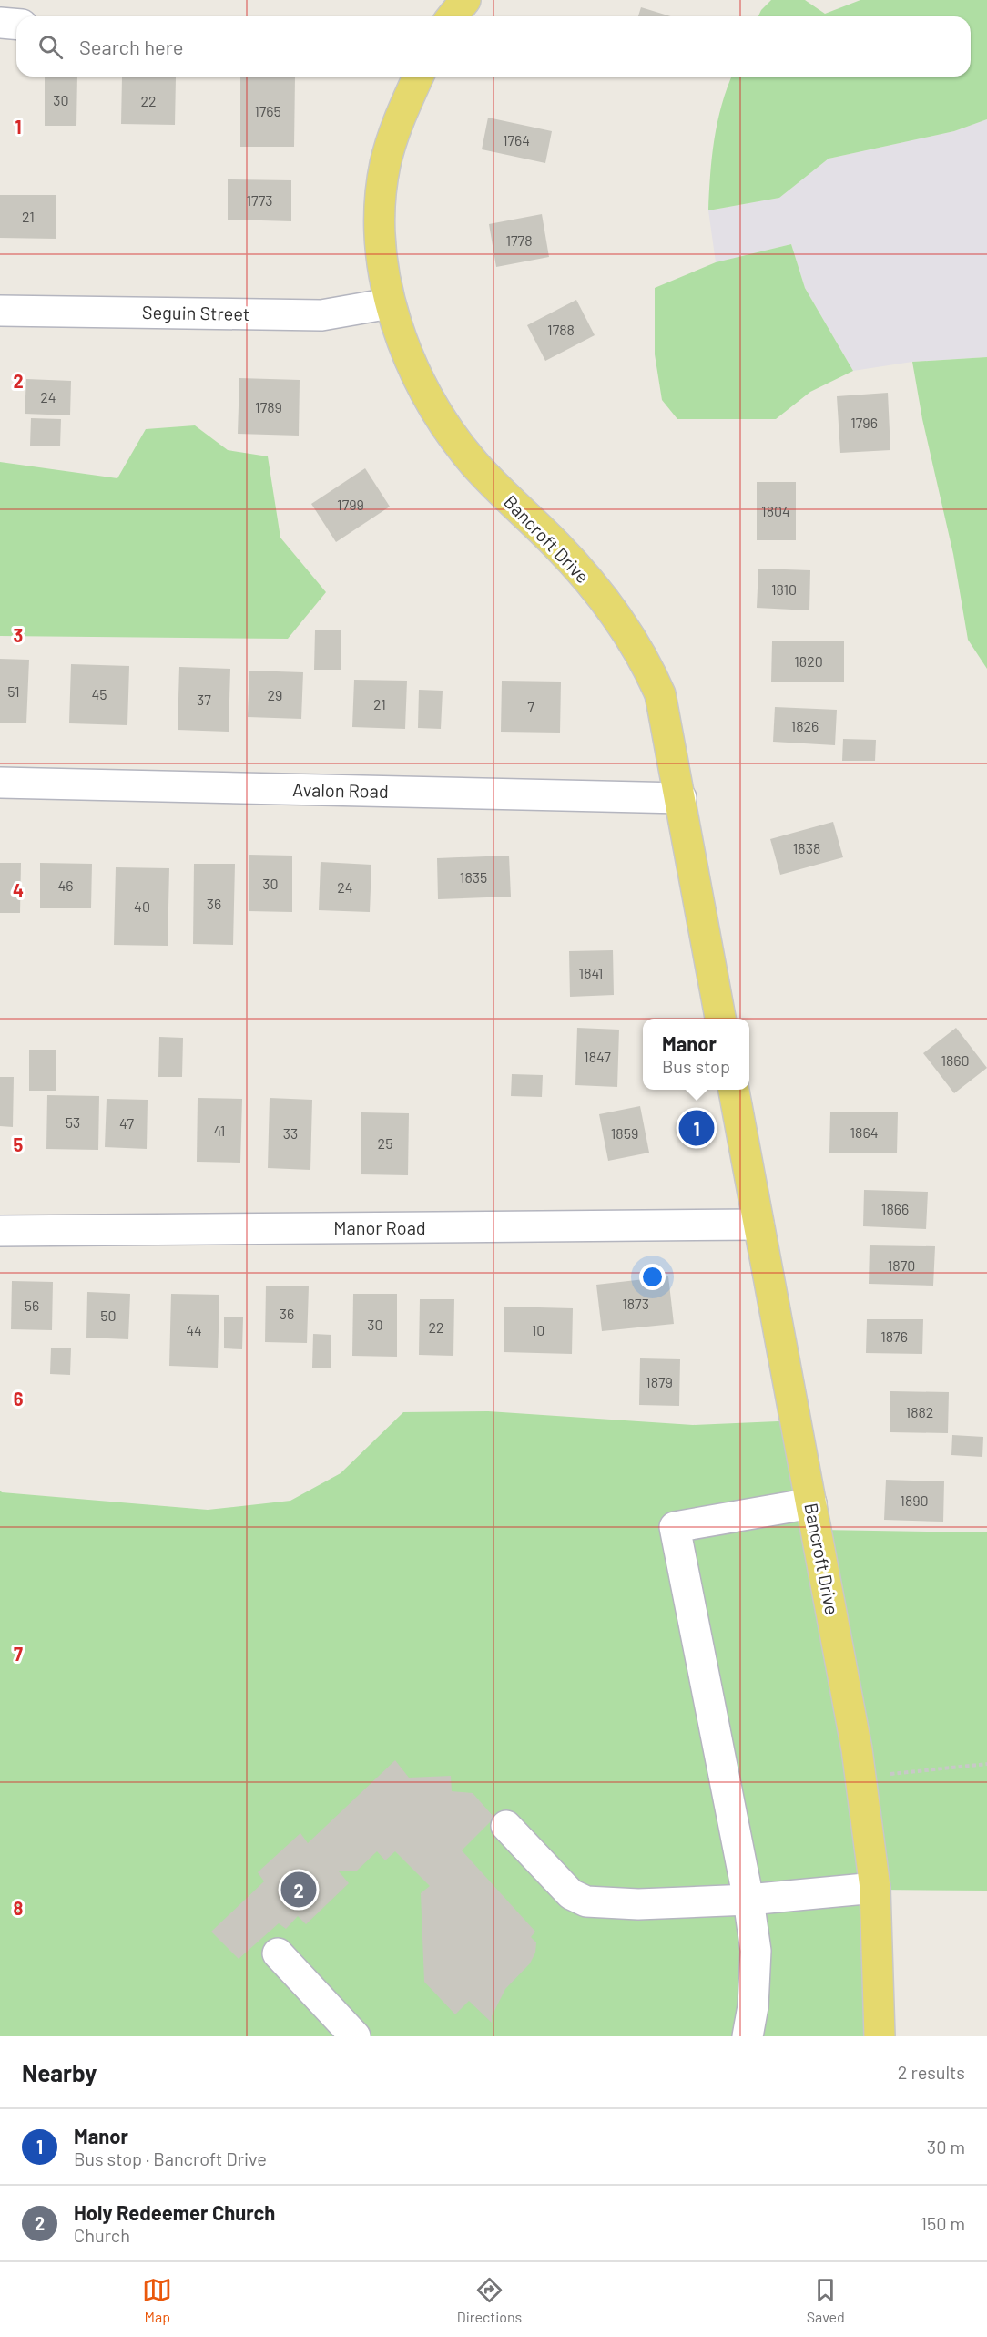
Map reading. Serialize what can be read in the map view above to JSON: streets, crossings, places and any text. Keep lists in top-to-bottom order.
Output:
{
  "streets": {
    "main road": ["Bancroft Drive"],
    "street": ["Seguin Street", "Avalon Road", "Manor Road"]
  },
  "crossings": [
    ["Seguin Street", "Bancroft Drive"],
    ["Bancroft Drive", "Avalon Road"],
    ["Bancroft Drive", "Manor Road"]
  ],
  "house_numbers": [
    "30",
    "22",
    "1765",
    "1764",
    "1773",
    "21",
    "1778",
    "1788",
    "24",
    "1789",
    "1796",
    "1799",
    "1804",
    "1810",
    "1820",
    "51",
    "45",
    "29",
    "37",
    "21",
    "7",
    "1826",
    "1838",
    "1835",
    "30",
    "46",
    "24",
    "36",
    "40",
    "1841",
    "1847",
    "1860",
    "53",
    "47",
    "41",
    "1864",
    "33",
    "1859",
    "25",
    "1866",
    "1870",
    "1873",
    "56",
    "36",
    "50",
    "30",
    "22",
    "44",
    "10",
    "1876",
    "1879",
    "1882",
    "1890"
  ],
  "page": {
    "search": "Search here",
    "popup": ["Manor", "Bus stop"],
    "pins": ["1", "2"],
    "heading": ["Nearby", "2 results"],
    "list": [
      {
        "mark": "1",
        "name": "Manor",
        "note": "Bus stop · Bancroft Drive",
        "value": "30 m"
      },
      {
        "mark": "2",
        "name": "Holy Redeemer Church",
        "note": "Church",
        "value": "150 m"
      }
    ],
    "nav": ["Map", "Directions", "Saved"]
  },
  "grid": {
    "rows": [
      "1",
      "2",
      "3",
      "4",
      "5",
      "6",
      "7",
      "8"
    ]
  }
}
